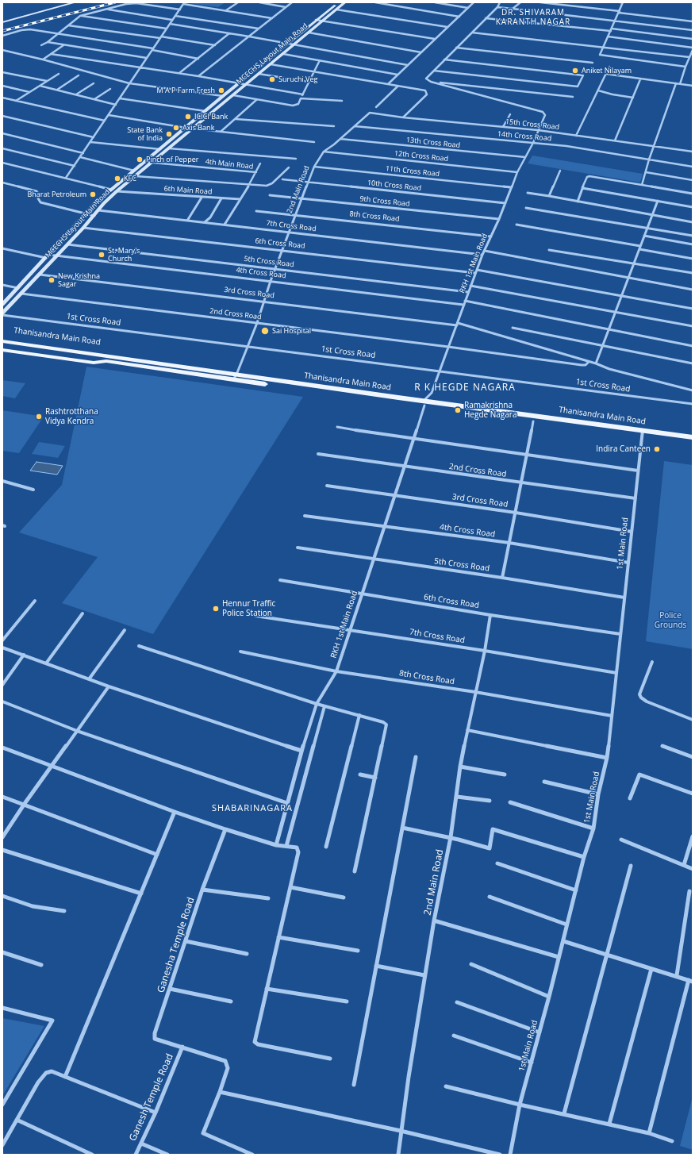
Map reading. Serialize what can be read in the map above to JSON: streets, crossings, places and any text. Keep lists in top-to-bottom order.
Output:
{
  "streets": {
    "main road": ["MCECHS Layout Main Road", "Thanisandra Main Road"],
    "street": [
      "15th Cross Road",
      "14th Cross Road",
      "13th Cross Road",
      "12th Cross Road",
      "4th Main Road",
      "11th Cross Road",
      "10th Cross Road",
      "2nd Main Road",
      "6th Main Road",
      "9th Cross Road",
      "8th Cross Road",
      "7th Cross Road",
      "6th Cross Road",
      "5th Cross Road",
      "RKH 1st Main Road",
      "4th Cross Road",
      "3rd Cross Road",
      "2nd Cross Road",
      "1st Cross Road",
      "1st Main Road",
      "Ganesha Temple Road",
      "Ganesh Temple Road"
    ]
  },
  "crossings": [
    ["MCECHS Layout Main Road", "4th Main Road"],
    ["MCECHS Layout Main Road", "6th Main Road"],
    ["MCECHS Layout Main Road", "7th Cross Road"],
    ["MCECHS Layout Main Road", "6th Cross Road"],
    ["MCECHS Layout Main Road", "5th Cross Road"],
    ["MCECHS Layout Main Road", "4th Cross Road"],
    ["MCECHS Layout Main Road", "3rd Cross Road"],
    ["MCECHS Layout Main Road", "2nd Cross Road"],
    ["MCECHS Layout Main Road", "1st Cross Road"],
    ["15th Cross Road", "2nd Main Road"],
    ["15th Cross Road", "RKH 1st Main Road"],
    ["14th Cross Road", "2nd Main Road"],
    ["14th Cross Road", "RKH 1st Main Road"],
    ["13th Cross Road", "2nd Main Road"],
    ["13th Cross Road", "RKH 1st Main Road"],
    ["12th Cross Road", "2nd Main Road"],
    ["12th Cross Road", "RKH 1st Main Road"],
    ["11th Cross Road", "2nd Main Road"],
    ["11th Cross Road", "RKH 1st Main Road"],
    ["10th Cross Road", "2nd Main Road"],
    ["10th Cross Road", "RKH 1st Main Road"],
    ["2nd Main Road", "9th Cross Road"],
    ["2nd Main Road", "8th Cross Road"],
    ["2nd Main Road", "7th Cross Road"],
    ["2nd Main Road", "6th Cross Road"],
    ["2nd Main Road", "5th Cross Road"],
    ["2nd Main Road", "4th Cross Road"],
    ["2nd Main Road", "3rd Cross Road"],
    ["2nd Main Road", "2nd Cross Road"],
    ["2nd Main Road", "1st Cross Road"],
    ["2nd Main Road", "Thanisandra Main Road"],
    ["9th Cross Road", "RKH 1st Main Road"],
    ["8th Cross Road", "RKH 1st Main Road"],
    ["8th Cross Road", "1st Main Road"],
    ["7th Cross Road", "RKH 1st Main Road"],
    ["7th Cross Road", "1st Main Road"],
    ["6th Cross Road", "RKH 1st Main Road"],
    ["6th Cross Road", "1st Main Road"],
    ["5th Cross Road", "RKH 1st Main Road"],
    ["5th Cross Road", "1st Main Road"],
    ["RKH 1st Main Road", "4th Cross Road"],
    ["RKH 1st Main Road", "3rd Cross Road"],
    ["RKH 1st Main Road", "2nd Cross Road"],
    ["RKH 1st Main Road", "1st Cross Road"],
    ["RKH 1st Main Road", "Thanisandra Main Road"],
    ["4th Cross Road", "1st Main Road"],
    ["3rd Cross Road", "2nd Cross Road"],
    ["3rd Cross Road", "1st Main Road"],
    ["2nd Cross Road", "1st Main Road"],
    ["Thanisandra Main Road", "1st Main Road"],
    ["Ganesha Temple Road", "Ganesh Temple Road"]
  ],
  "districts": ["DR. SHIVARAM KARANTH NAGAR", "R K HEGDE NAGARA", "SHABARINAGARA"],
  "parks": ["Police Grounds"],
  "places": [
    "Aniket Nilayam",
    "Suruchi Veg",
    "M A P Farm Fresh",
    "ICICI Bank",
    "Axis Bank",
    "State Bank of India",
    "Pinch of Pepper",
    "KFC",
    "Bharat Petroleum",
    "St. Mary's Church",
    "New Krishna Sagar",
    "Sai Hospital",
    "Ramakrishna Hegde Nagara",
    "Rashtrotthana Vidya Kendra",
    "Indira Canteen",
    "Hennur Traffic Police Station"
  ]
}
